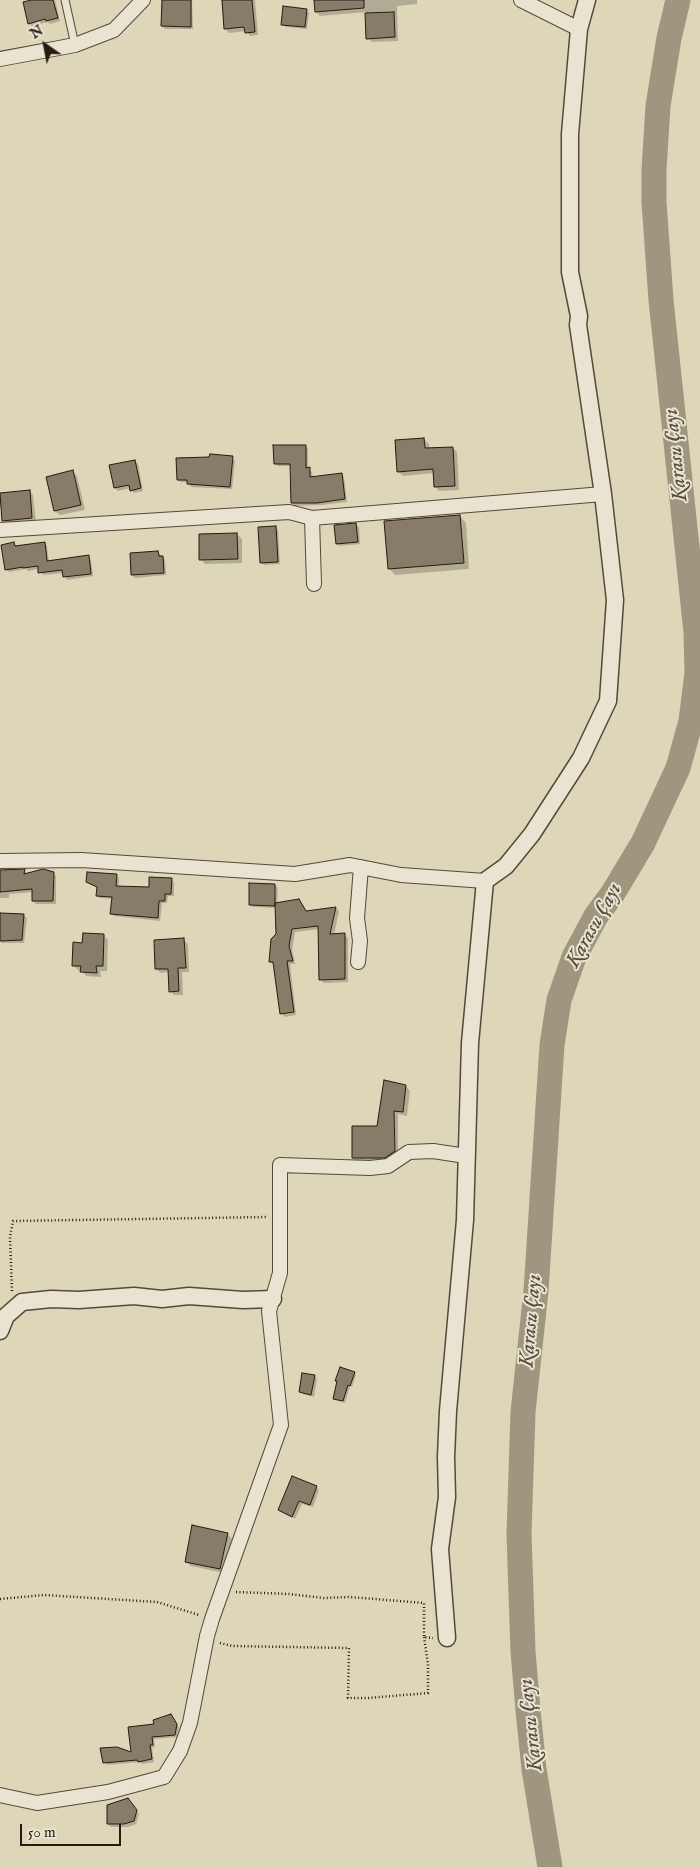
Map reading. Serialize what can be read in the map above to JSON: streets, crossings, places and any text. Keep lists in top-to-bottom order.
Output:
{
  "water": ["Karasu Çayı"],
  "scale_bar": "50 m",
  "north": "top left"
}
